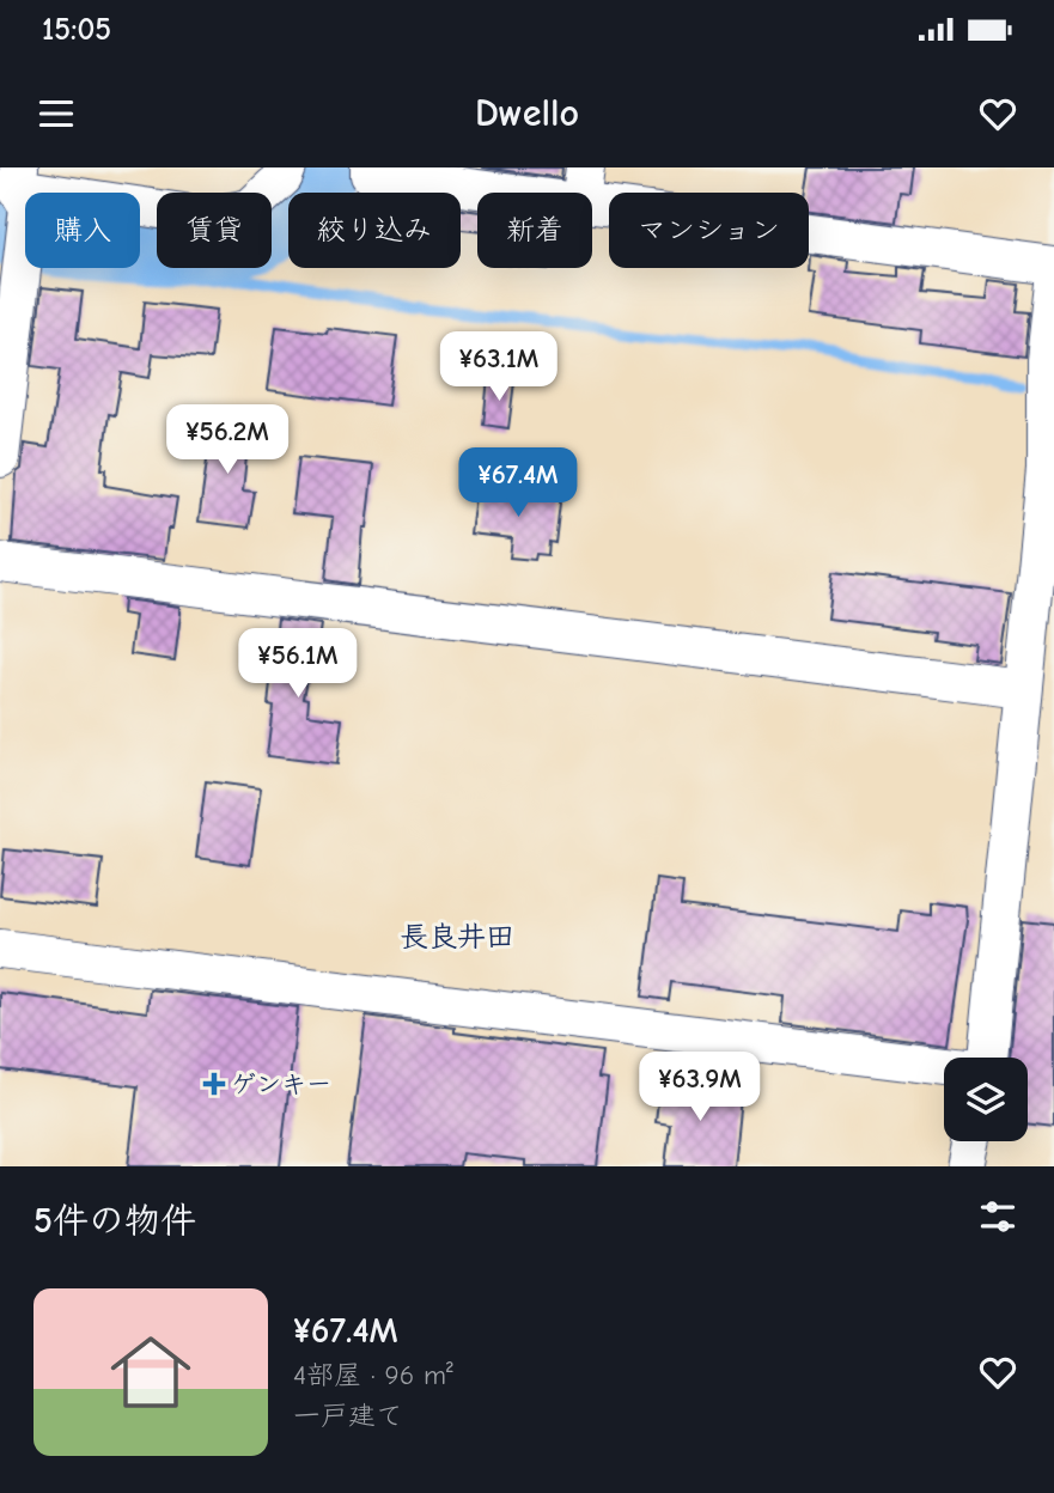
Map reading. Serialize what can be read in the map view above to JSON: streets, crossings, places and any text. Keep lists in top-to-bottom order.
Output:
{
  "districts": ["長良井田"],
  "places": {
    "health": ["ゲンキー"]
  },
  "page": {
    "status": "15:05",
    "header": "Dwello",
    "chip": [
      "購入",
      "賃貸",
      "絞り込み",
      "新着",
      "マンション"
    ],
    "price": [
      "¥63.1M",
      "¥56.2M",
      "¥67.4M",
      "¥56.1M",
      "¥63.9M"
    ],
    "heading": "5件の物件",
    "list": [
      {
        "name": "¥67.4M",
        "note": "4部屋 · 96 m² · 一戸建て"
      }
    ]
  }
}
